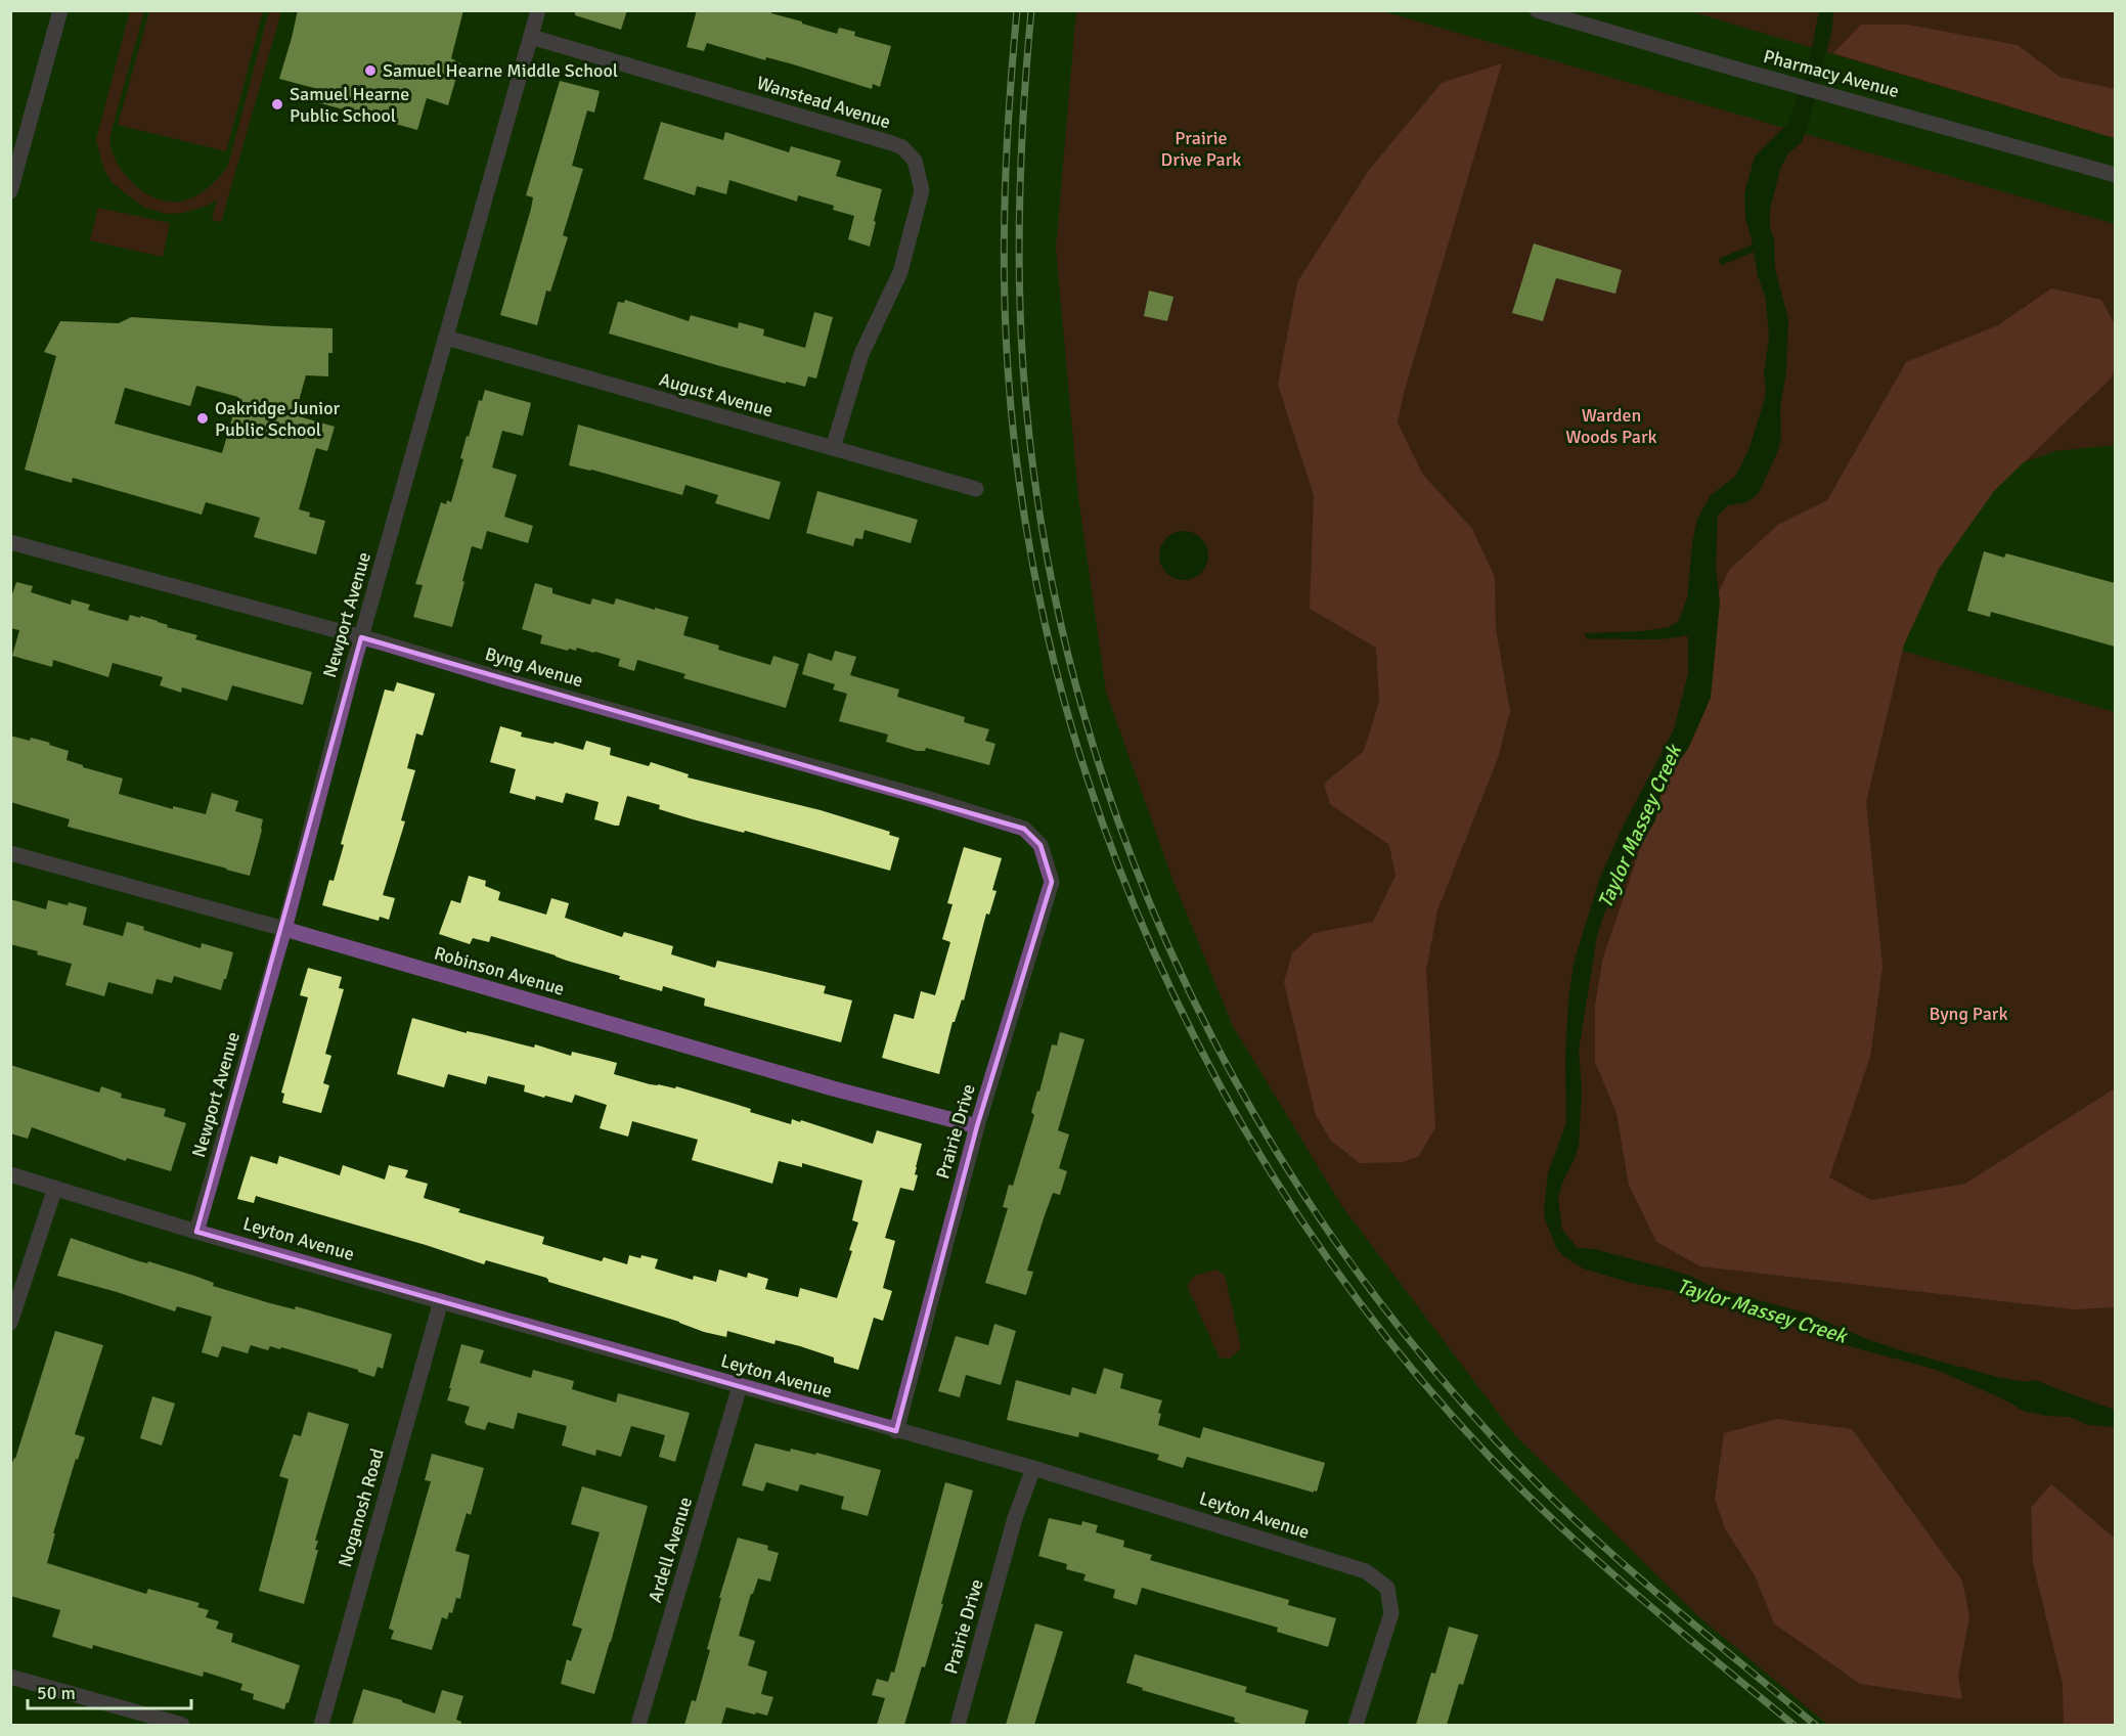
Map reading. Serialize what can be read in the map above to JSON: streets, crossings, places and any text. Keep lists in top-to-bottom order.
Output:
{
  "streets": {
    "street": [
      "Pharmacy Avenue",
      "Wanstead Avenue",
      "August Avenue",
      "Newport Avenue",
      "Byng Avenue",
      "Robinson Avenue",
      "Prairie Drive",
      "Leyton Avenue",
      "Noganosh Road",
      "Ardell Avenue"
    ]
  },
  "crossings": [
    ["Wanstead Avenue", "August Avenue"],
    ["Wanstead Avenue", "Newport Avenue"],
    ["August Avenue", "Newport Avenue"],
    ["Newport Avenue", "Byng Avenue"],
    ["Newport Avenue", "Robinson Avenue"],
    ["Newport Avenue", "Leyton Avenue"],
    ["Byng Avenue", "Prairie Drive"],
    ["Robinson Avenue", "Prairie Drive"],
    ["Prairie Drive", "Leyton Avenue"],
    ["Leyton Avenue", "Noganosh Road"],
    ["Leyton Avenue", "Ardell Avenue"]
  ],
  "water": ["Taylor Massey Creek"],
  "parks": ["Prairie Drive Park", "Warden Woods Park", "Byng Park"],
  "places": ["Samuel Hearne Middle School", "Samuel Hearne Public School", "Oakridge Junior Public School"],
  "scale_bar": "50 m"
}
